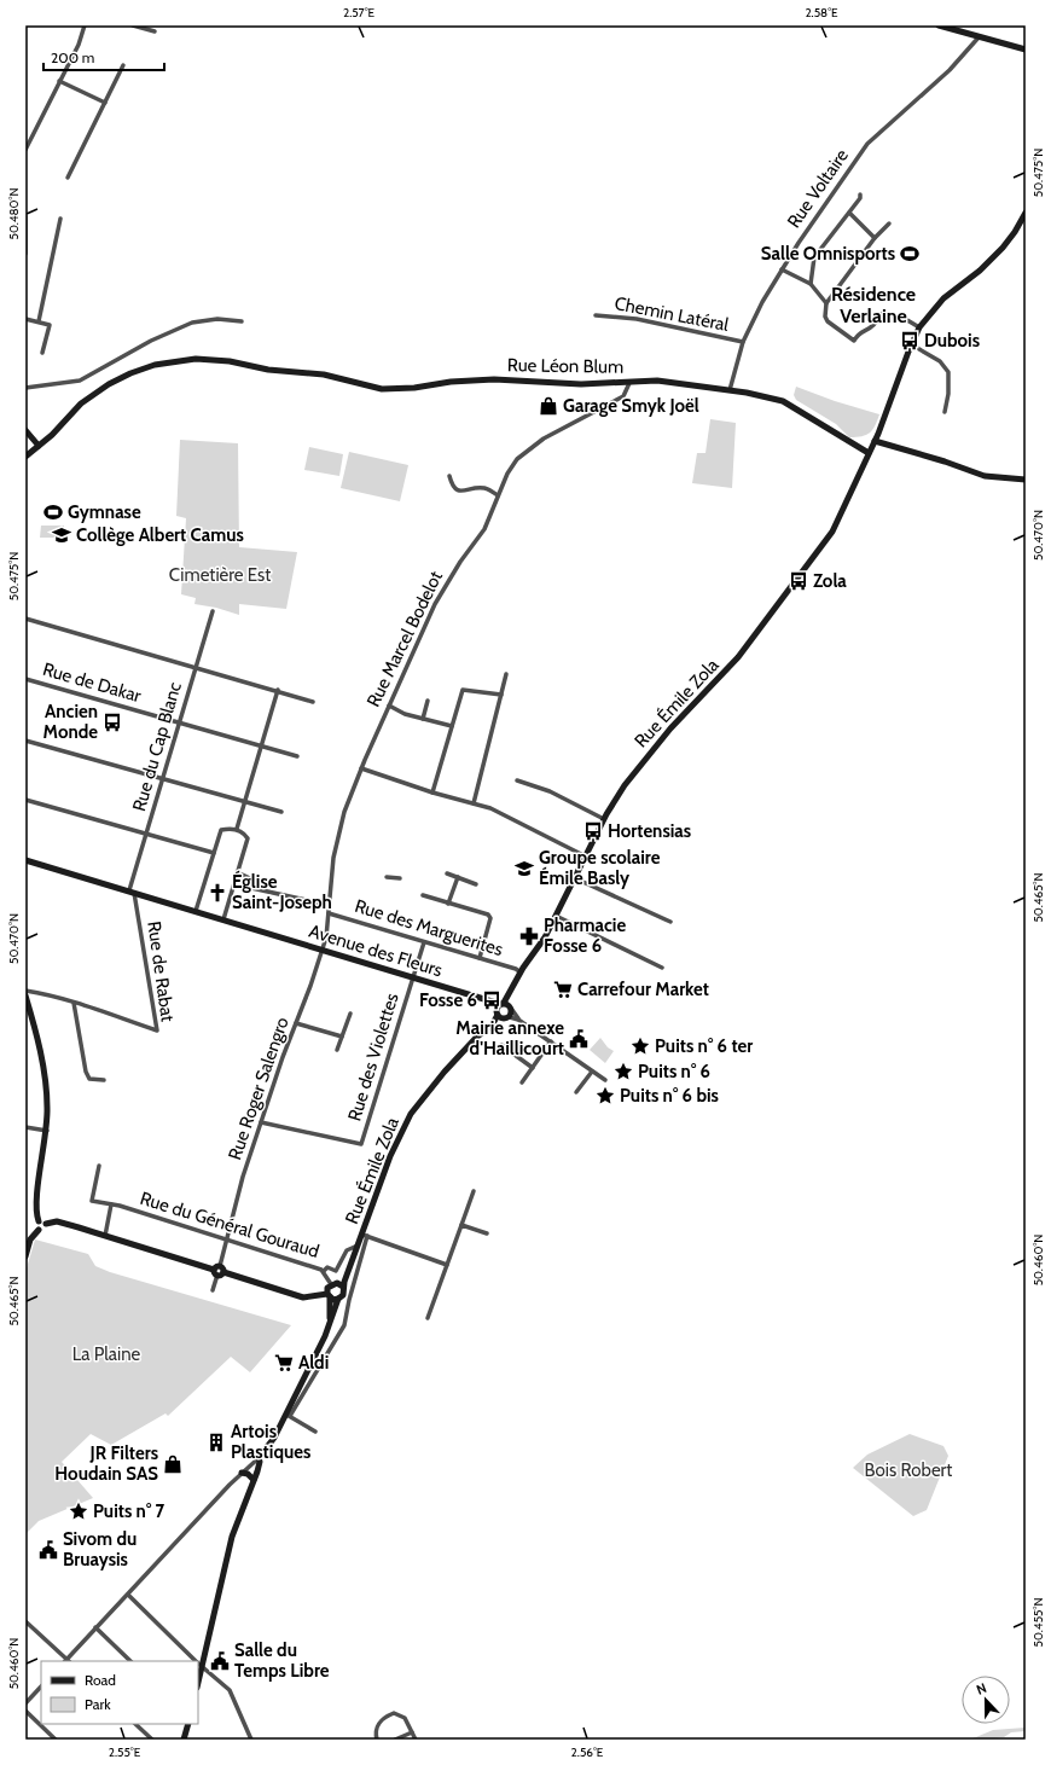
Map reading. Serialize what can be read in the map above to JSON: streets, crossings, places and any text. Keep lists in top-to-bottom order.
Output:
{
  "streets": {
    "street": [
      "Rue Voltaire",
      "Chemin Latéral",
      "Rue Léon Blum",
      "Rue Marcel Bodelot",
      "Rue de Dakar",
      "Rue Émile Zola",
      "Rue du Cap Blanc",
      "Rue des Marguerites",
      "Avenue des Fleurs",
      "Rue de Rabat",
      "Rue des Violettes",
      "Rue Roger Salengro",
      "Rue du Général Gouraud"
    ]
  },
  "crossings": [
    ["Rue Voltaire", "Chemin Latéral"],
    ["Rue Voltaire", "Rue Léon Blum"],
    ["Rue Léon Blum", "Rue Marcel Bodelot"],
    ["Rue Léon Blum", "Rue Émile Zola"],
    ["Rue Marcel Bodelot", "Rue des Marguerites"],
    ["Rue Marcel Bodelot", "Avenue des Fleurs"],
    ["Rue Marcel Bodelot", "Rue Roger Salengro"],
    ["Rue de Dakar", "Rue du Cap Blanc"],
    ["Rue Émile Zola", "Rue des Marguerites"],
    ["Rue Émile Zola", "Avenue des Fleurs"],
    ["Rue du Cap Blanc", "Avenue des Fleurs"],
    ["Rue du Cap Blanc", "Rue de Rabat"],
    ["Rue des Marguerites", "Rue des Violettes"],
    ["Avenue des Fleurs", "Rue de Rabat"],
    ["Avenue des Fleurs", "Rue des Violettes"],
    ["Avenue des Fleurs", "Rue Roger Salengro"],
    ["Rue des Violettes", "Rue Roger Salengro"],
    ["Rue Roger Salengro", "Rue du Général Gouraud"]
  ],
  "districts": ["Résidence Verlaine"],
  "parks": ["Cimetière Est", "La Plaine", "Bois Robert"],
  "places": {
    "sports": ["Salle Omnisports", "Gymnase"],
    "bus stop": [
      "Dubois",
      "Zola",
      "Ancien Monde",
      "Hortensias",
      "Fosse 6"
    ],
    "shop": ["Garage Smyk Joël", "JR Filters Houdain SAS"],
    "school or university": ["Collège Albert Camus", "Groupe scolaire Émile Basly"],
    "church": ["Église Saint-Joseph"],
    "pharmacy": ["Pharmacie Fosse 6"],
    "supermarket": ["Carrefour Market", "Aldi"],
    "public building": ["Mairie annexe d'Haillicourt", "Sivom du Bruaysis", "Salle du Temps Libre"],
    "place": [
      "Puits n° 6 ter",
      "Puits n° 6",
      "Puits n° 6 bis",
      "Puits n° 7"
    ],
    "building": ["Artois Plastiques"]
  },
  "legend": ["Road", "Park"],
  "scale_bar": "200 m",
  "north": "top",
  "coordinates": [
    "2.57°E",
    "2.58°E",
    "50.475°N",
    "50.480°N",
    "50.470°N",
    "50.465°N",
    "50.460°N",
    "50.455°N",
    "2.55°E",
    "2.56°E"
  ]
}
